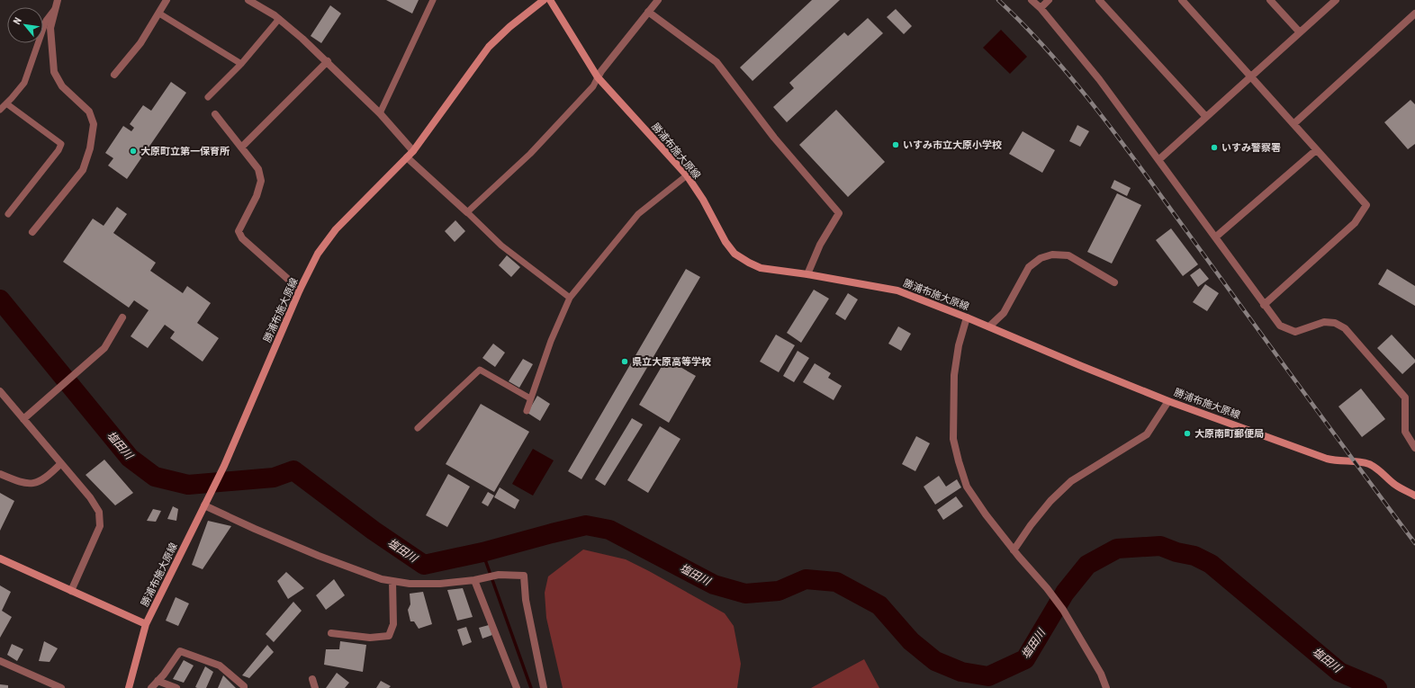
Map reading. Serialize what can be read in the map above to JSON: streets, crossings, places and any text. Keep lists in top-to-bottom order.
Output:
{
  "streets": {
    "main road": ["勝浦布施大原線"]
  },
  "water": ["塩田川"],
  "places": [
    "いすみ市立大原小学校",
    "いすみ警察署",
    "大原町立第一保育所",
    "県立大原高等学校",
    "大原南町郵便局"
  ],
  "north": "top left"
}
